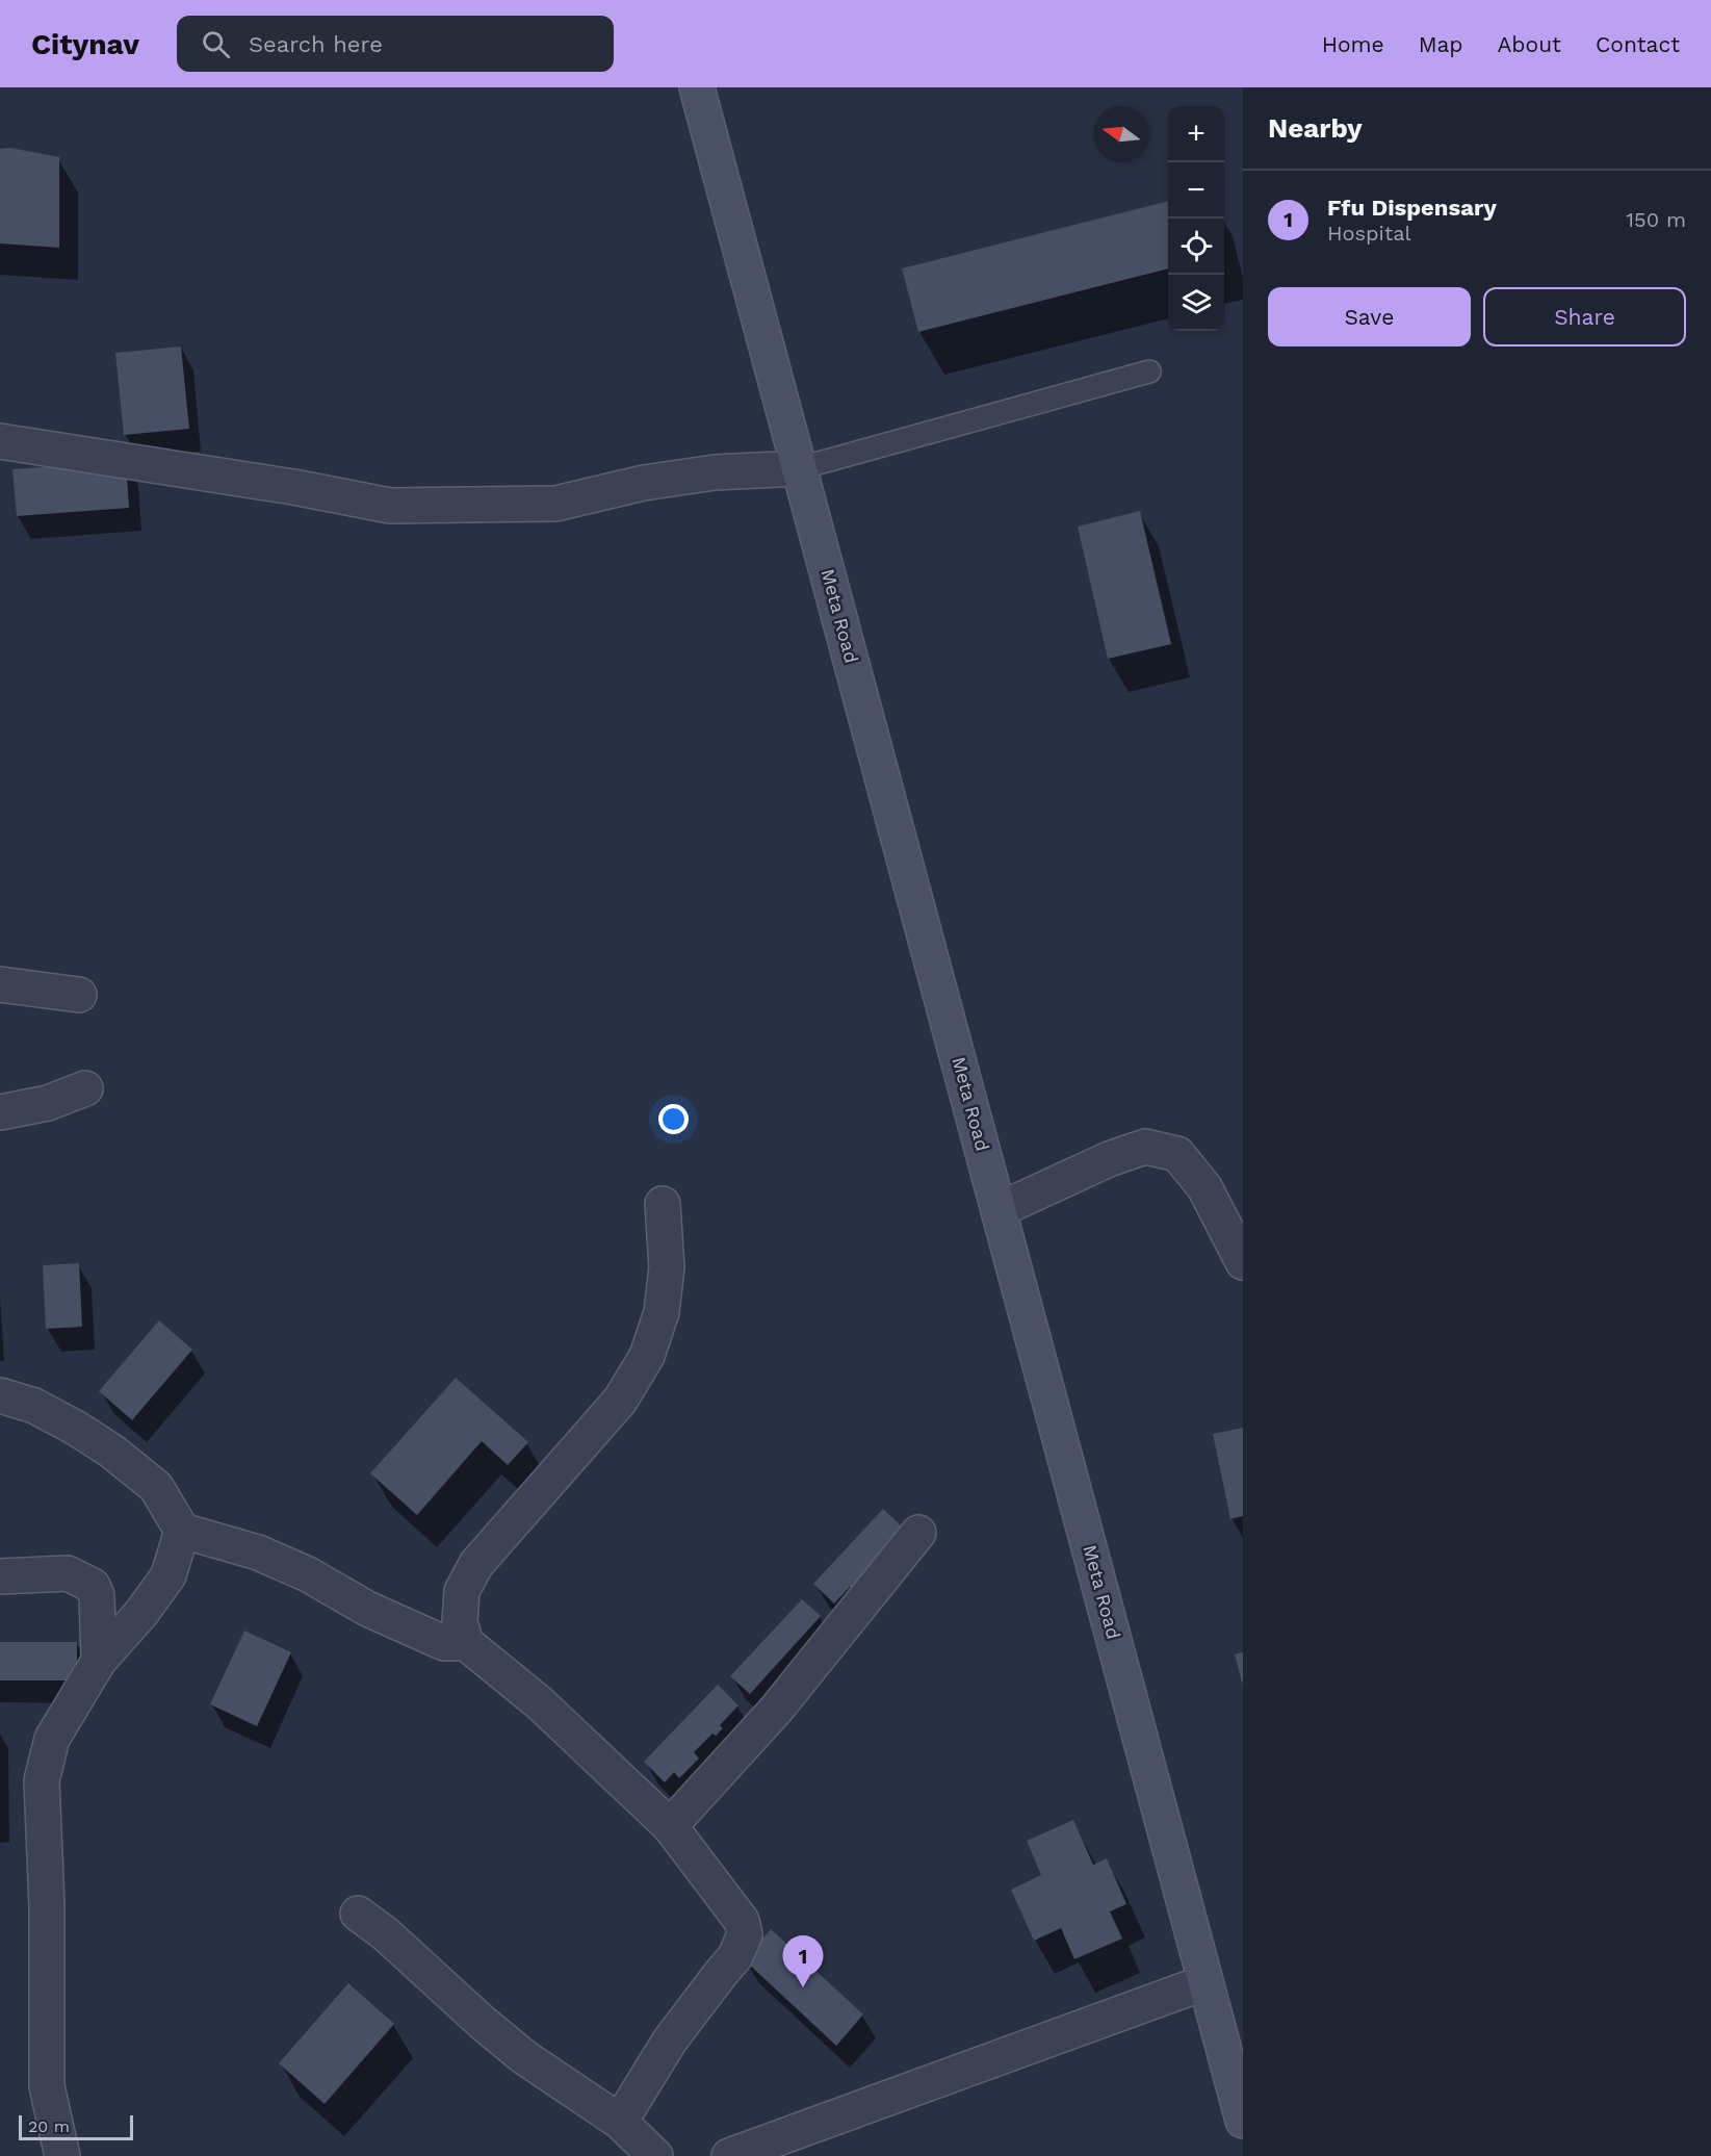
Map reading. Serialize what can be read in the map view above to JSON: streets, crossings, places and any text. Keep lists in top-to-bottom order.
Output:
{
  "streets": {
    "street": ["Meta Road"]
  },
  "scale_bar": "20 m",
  "north": "left",
  "page": {
    "header": "Citynav",
    "search": "Search here",
    "nav": [
      "Home",
      "Map",
      "About",
      "Contact"
    ],
    "heading": "Nearby",
    "map_buttons": ["+", "−"],
    "list": [
      {
        "mark": "1",
        "name": "Ffu Dispensary",
        "note": "Hospital",
        "value": "150 m"
      }
    ],
    "buttons": ["Save", "Share"],
    "pins": "1",
    "scale": "20 m"
  }
}
